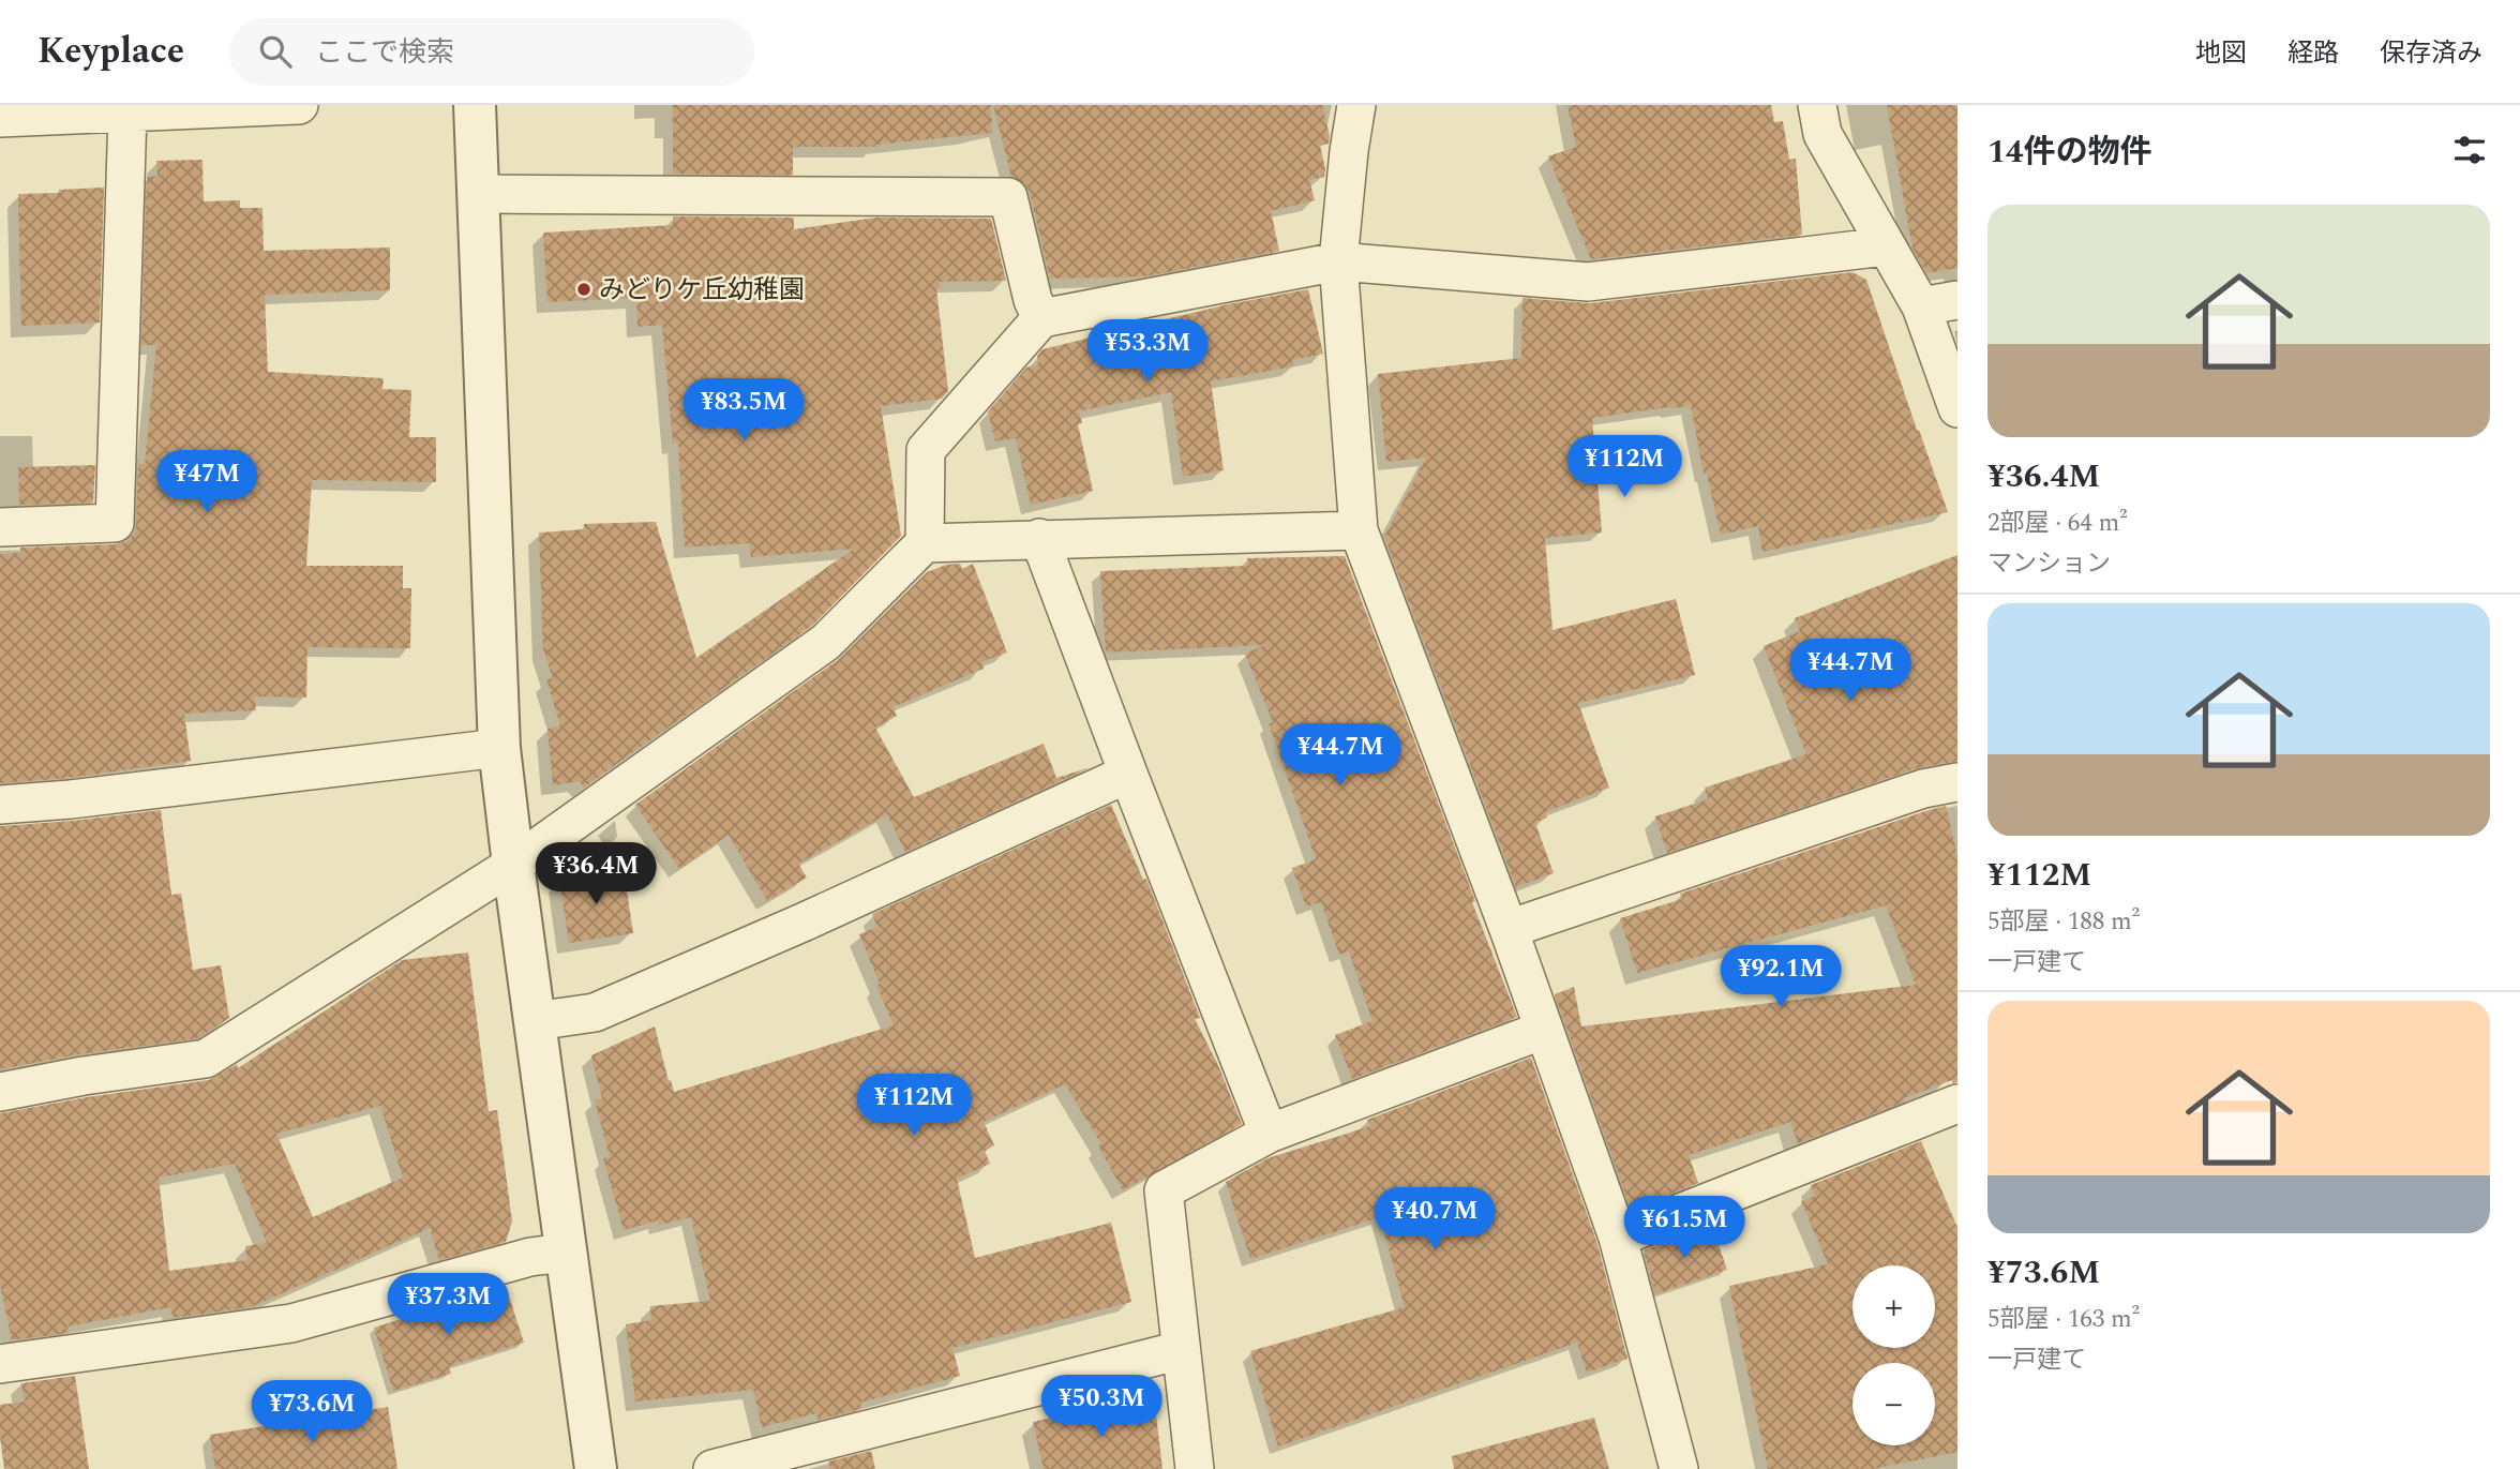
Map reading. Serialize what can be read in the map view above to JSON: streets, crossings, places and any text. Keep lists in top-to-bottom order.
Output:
{
  "places": ["みどりケ丘幼稚園"],
  "page": {
    "header": "Keyplace",
    "search": "ここで検索",
    "nav": ["地図", "経路", "保存済み"],
    "heading": "14件の物件",
    "list": [
      {
        "name": "¥36.4M",
        "note": "2部屋 · 64 m² · マンション"
      },
      {
        "name": "¥112M",
        "note": "5部屋 · 188 m² · 一戸建て"
      },
      {
        "name": "¥73.6M",
        "note": "5部屋 · 163 m² · 一戸建て"
      }
    ],
    "price": [
      "¥53.3M",
      "¥83.5M",
      "¥112M",
      "¥47M",
      "¥44.7M",
      "¥44.7M",
      "¥36.4M",
      "¥92.1M",
      "¥112M",
      "¥40.7M",
      "¥61.5M",
      "¥37.3M",
      "¥50.3M",
      "¥73.6M"
    ],
    "map_buttons": ["+", "−"]
  }
}
